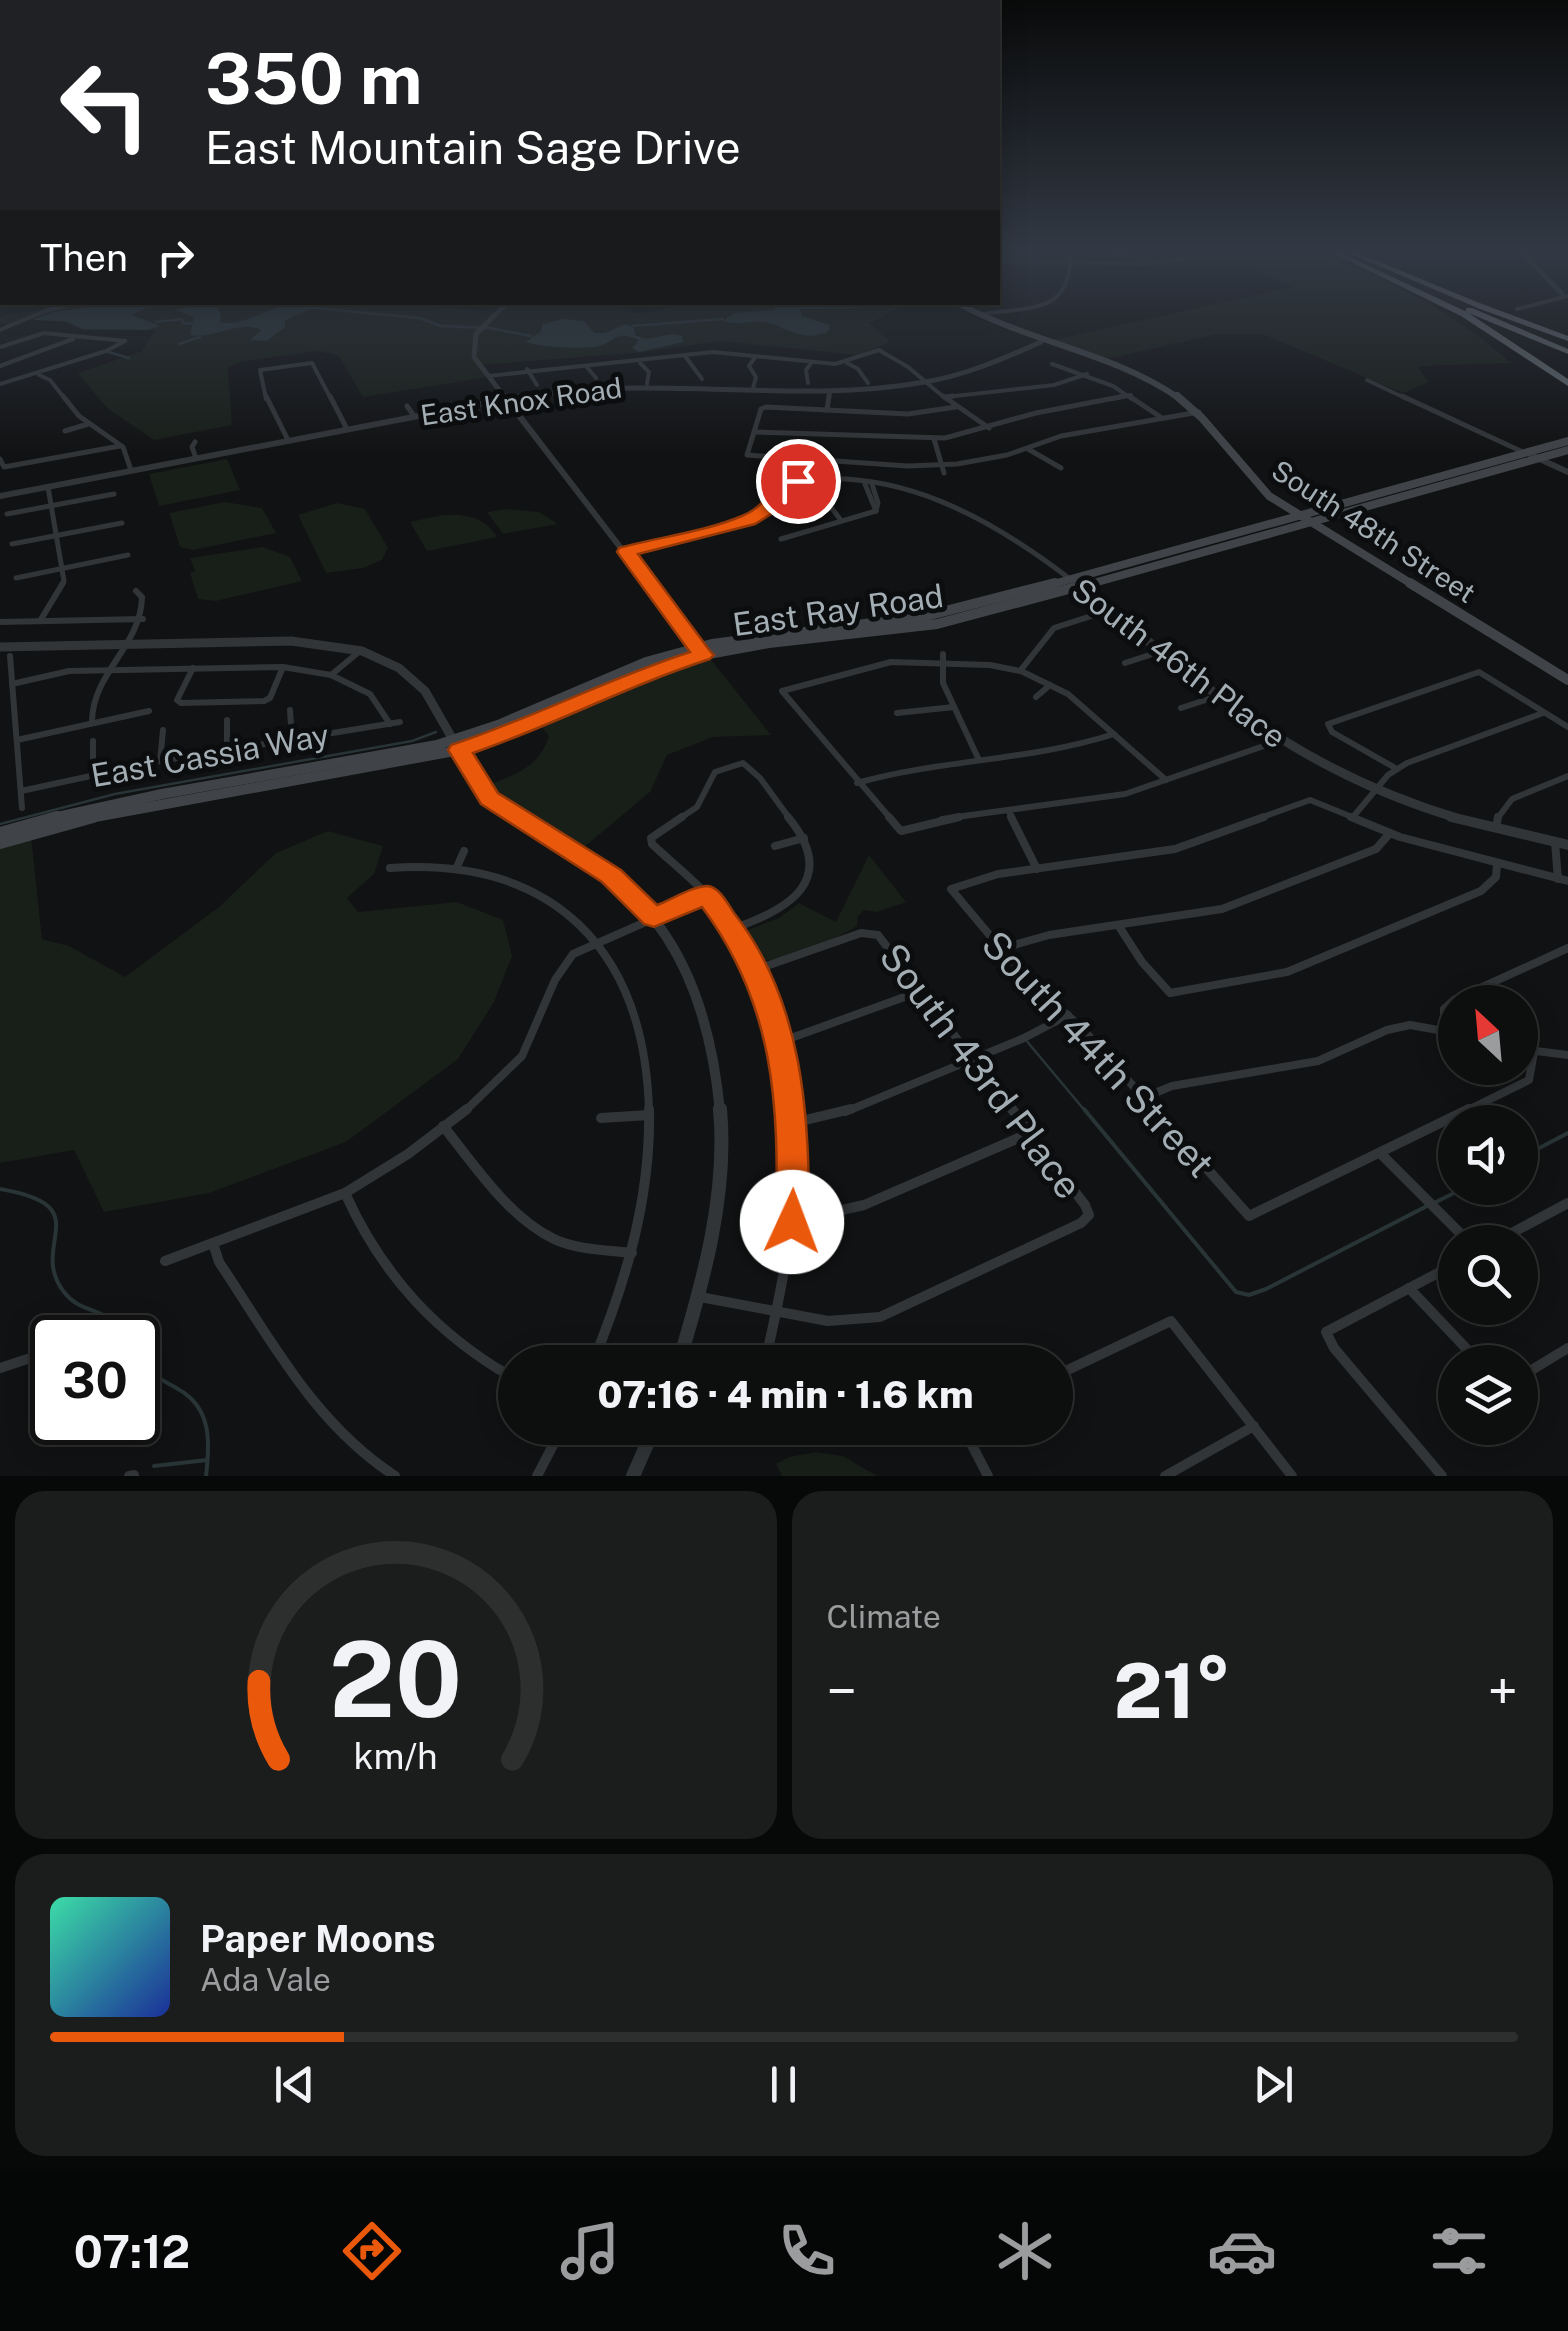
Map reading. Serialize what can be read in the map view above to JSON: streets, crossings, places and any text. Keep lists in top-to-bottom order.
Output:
{
  "streets": {
    "main road": ["South 48th Street", "East Ray Road"],
    "street": [
      "East Knox Road",
      "South 46th Place",
      "East Cassia Way",
      "South 44th Street",
      "South 43rd Place"
    ]
  },
  "crossings": [
    ["East Knox Road", "South 48th Street"],
    ["South 48th Street", "East Ray Road"],
    ["East Ray Road", "South 46th Place"]
  ],
  "north": "top left",
  "page": {
    "turn": ["350 m", "East Mountain Sage Drive"],
    "then": "Then",
    "limit": "30",
    "trip": "07:16 · 4 min · 1.6 km",
    "tile": "Climate",
    "heat": ["−", "21°", "+"],
    "song": ["Paper Moons", "Ada Vale"],
    "tabs": "07:12",
    "gauge": ["20", "km/h"]
  }
}
